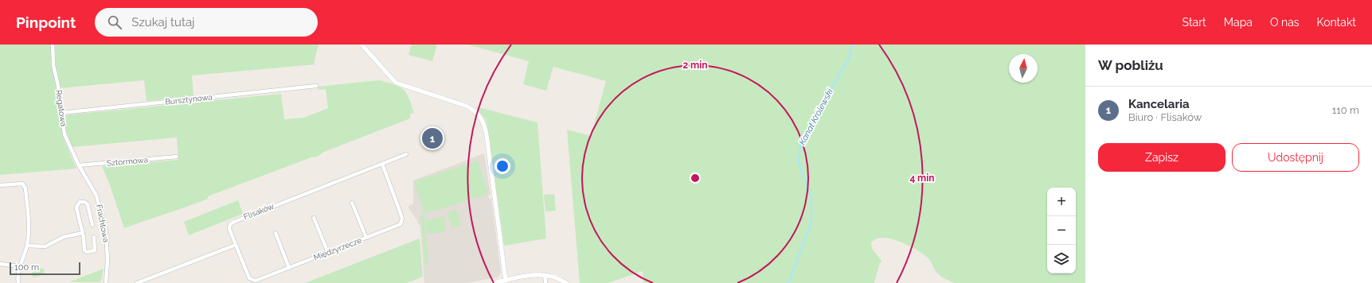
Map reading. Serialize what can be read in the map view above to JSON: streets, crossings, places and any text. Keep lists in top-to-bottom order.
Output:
{
  "streets": {
    "street": [
      "Bursztynowa",
      "Regatowa",
      "Sztormowa",
      "Flisaków",
      "Frachtowa",
      "Międzyrzecze"
    ]
  },
  "crossings": [
    ["Bursztynowa", "Regatowa"],
    ["Regatowa", "Sztormowa"],
    ["Regatowa", "Frachtowa"],
    ["Sztormowa", "Frachtowa"],
    ["Flisaków", "Międzyrzecze"]
  ],
  "water": ["Kanał Królewski"],
  "scale_bar": "100 m",
  "north": "top",
  "page": {
    "header": "Pinpoint",
    "search": "Szukaj tutaj",
    "nav": [
      "Start",
      "Mapa",
      "O nas",
      "Kontakt"
    ],
    "heading": "W pobliżu",
    "list": [
      {
        "mark": "1",
        "name": "Kancelaria",
        "note": "Biuro · Flisaków",
        "value": "110 m"
      }
    ],
    "pins": "1",
    "buttons": ["Zapisz", "Udostępnij"],
    "map_buttons": ["+", "−"],
    "scale": "100 m"
  },
  "rings": ["2 min", "4 min"]
}
